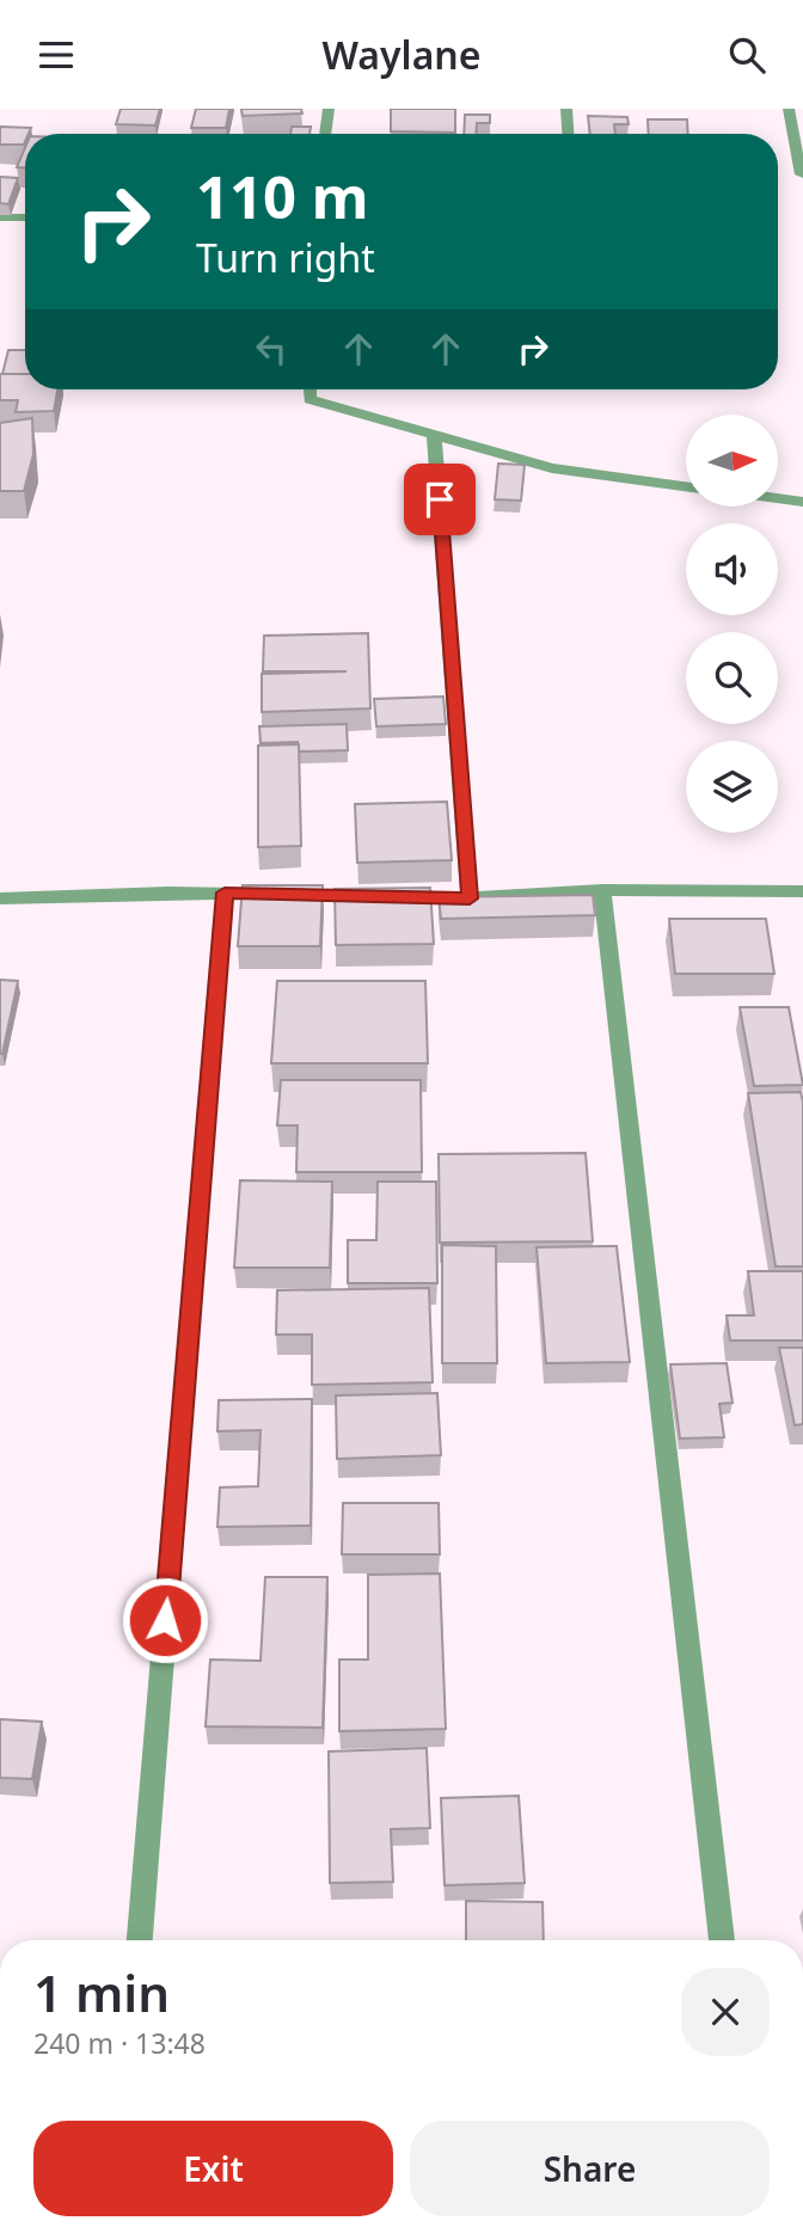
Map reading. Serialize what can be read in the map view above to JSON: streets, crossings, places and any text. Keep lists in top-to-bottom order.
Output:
{
  "north": "right",
  "page": {
    "header": "Waylane",
    "turn": ["110 m", "Turn right"],
    "heading": ["1 min", "240 m · 13:48"],
    "buttons": ["Exit", "Share"]
  }
}
